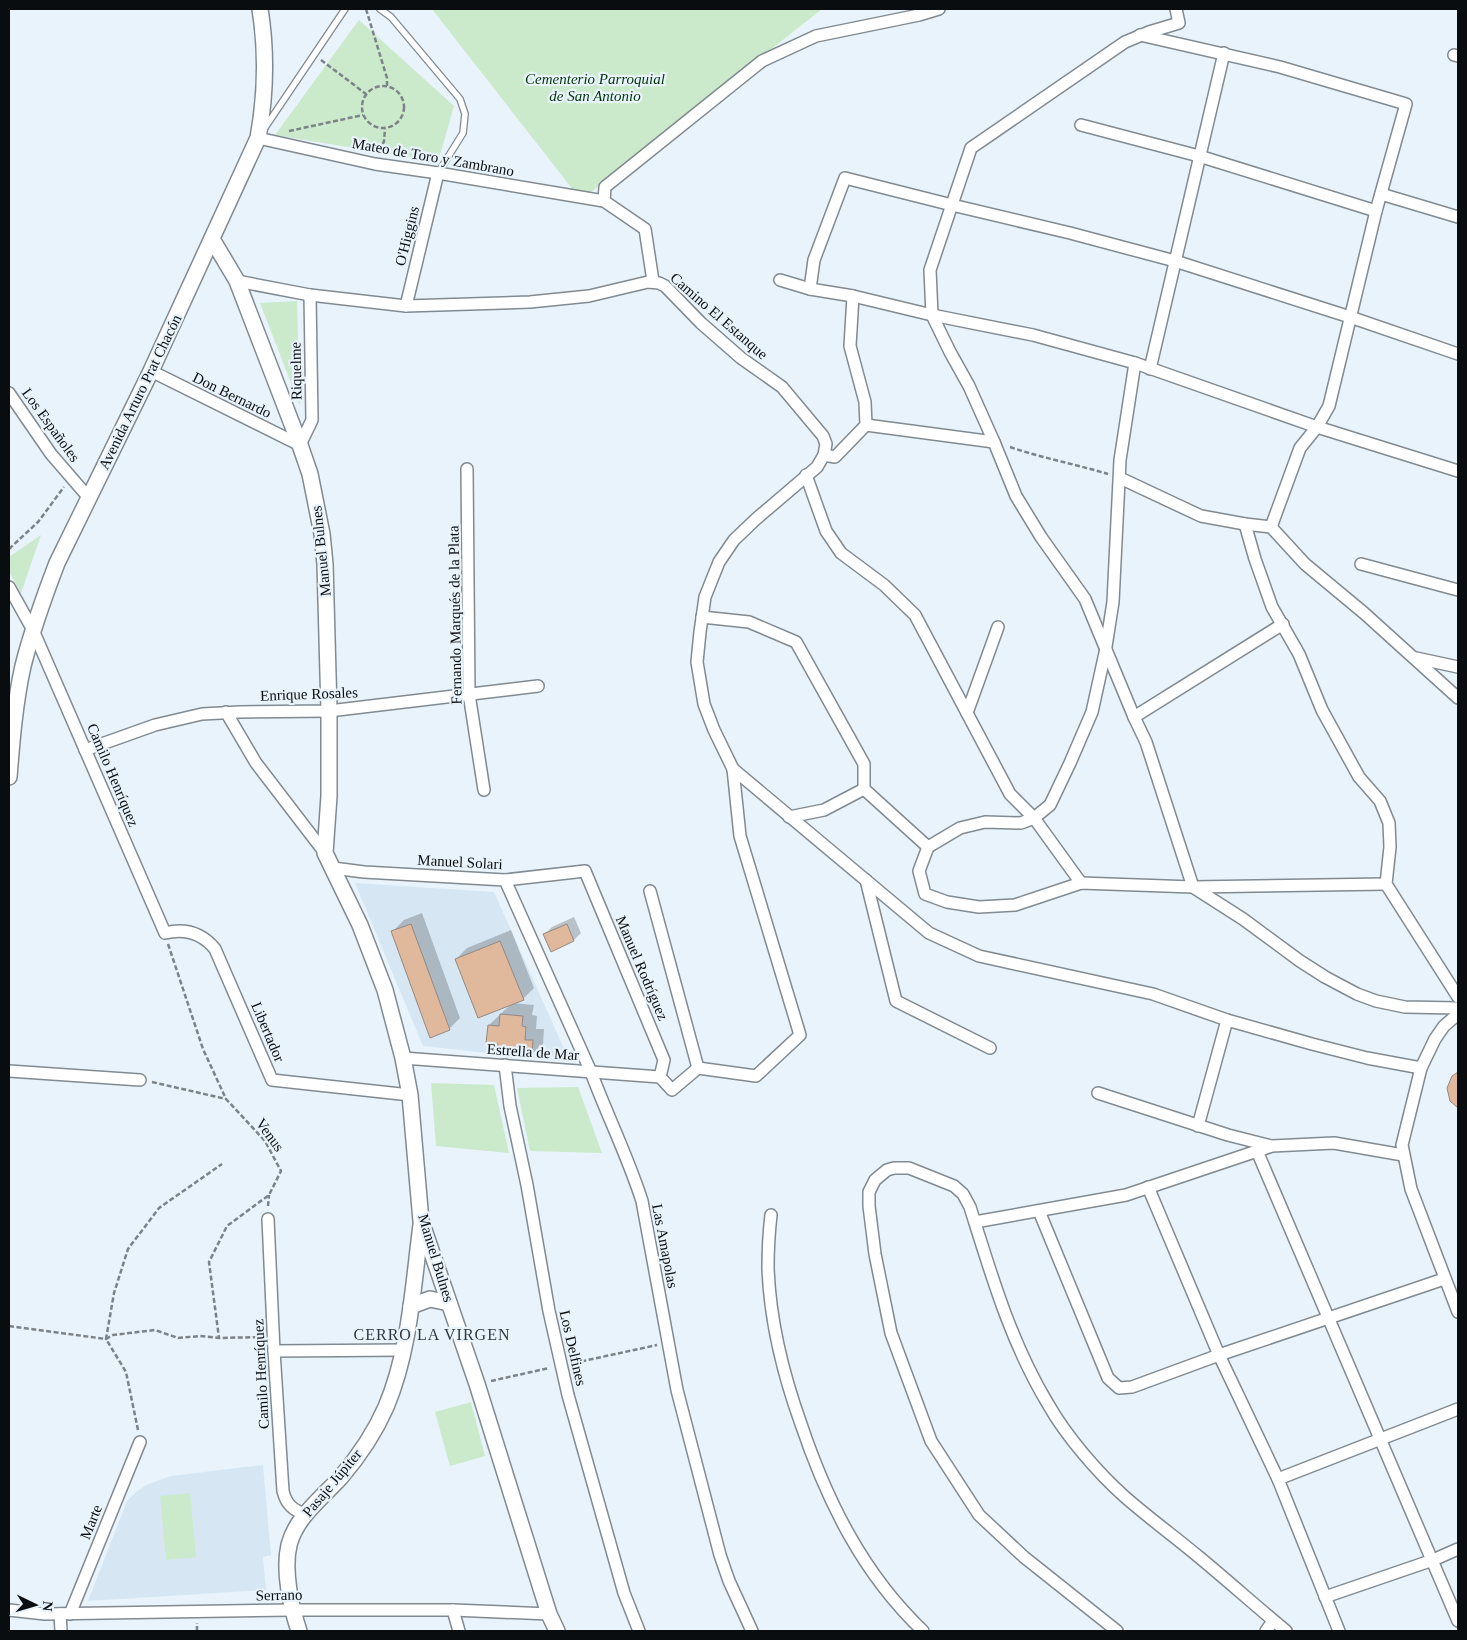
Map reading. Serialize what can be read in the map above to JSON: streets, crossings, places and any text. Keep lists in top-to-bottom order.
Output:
{
  "streets": {
    "street": [
      "Mateo de Toro y Zambrano",
      "O'Higgins",
      "Camino El Estanque",
      "Riquelme",
      "Avenida Arturo Prat Chacón",
      "Don Bernardo",
      "Los Españoles",
      "Manuel Bulnes",
      "Fernando Marqués de la Plata",
      "Enrique Rosales",
      "Camilo Henríquez",
      "Manuel Solari",
      "Manuel Rodríguez",
      "Libertador",
      "Estrella de Mar",
      "Las Amapolas",
      "Los Delfines",
      "Pasaje Júpiter",
      "Marte",
      "Serrano"
    ],
    "path": ["Venus"]
  },
  "crossings": [
    ["Mateo de Toro y Zambrano", "O'Higgins"],
    ["Mateo de Toro y Zambrano", "Avenida Arturo Prat Chacón"],
    ["O'Higgins", "Camino El Estanque"],
    ["Camino El Estanque", "Riquelme"],
    ["Camino El Estanque", "Manuel Bulnes"],
    ["Riquelme", "Don Bernardo"],
    ["Riquelme", "Manuel Bulnes"],
    ["Avenida Arturo Prat Chacón", "Don Bernardo"],
    ["Avenida Arturo Prat Chacón", "Los Españoles"],
    ["Avenida Arturo Prat Chacón", "Manuel Bulnes"],
    ["Avenida Arturo Prat Chacón", "Camilo Henríquez"],
    ["Don Bernardo", "Manuel Bulnes"],
    ["Manuel Bulnes", "Enrique Rosales"],
    ["Manuel Bulnes", "Manuel Solari"],
    ["Manuel Bulnes", "Libertador"],
    ["Manuel Bulnes", "Estrella de Mar"],
    ["Manuel Bulnes", "Pasaje Júpiter"],
    ["Manuel Bulnes", "Serrano"],
    ["Fernando Marqués de la Plata", "Enrique Rosales"],
    ["Enrique Rosales", "Camilo Henríquez"],
    ["Camilo Henríquez", "Libertador"],
    ["Camilo Henríquez", "Venus"],
    ["Camilo Henríquez", "Pasaje Júpiter"],
    ["Manuel Solari", "Manuel Rodríguez"],
    ["Manuel Solari", "Las Amapolas"],
    ["Manuel Rodríguez", "Estrella de Mar"],
    ["Libertador", "Venus"],
    ["Estrella de Mar", "Las Amapolas"],
    ["Estrella de Mar", "Los Delfines"],
    ["Pasaje Júpiter", "Serrano"],
    ["Marte", "Serrano"]
  ],
  "districts": ["CERRO LA VIRGEN"],
  "parks": ["Cementerio Parroquial de San Antonio"],
  "north": "right"
}
